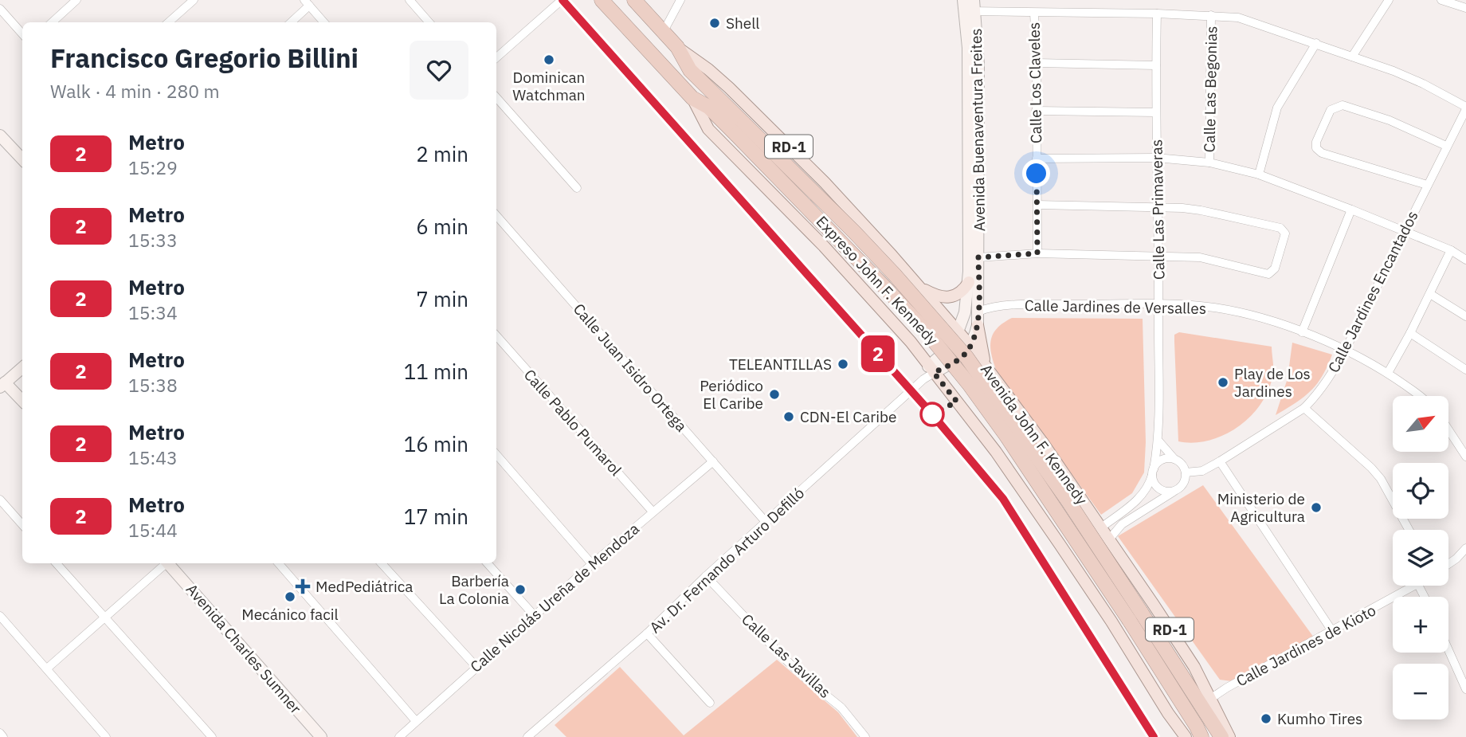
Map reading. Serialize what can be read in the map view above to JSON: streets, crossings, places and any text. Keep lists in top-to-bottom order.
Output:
{
  "streets": {
    "highway": ["RD-1", "Expreso John F. Kennedy"],
    "main road": ["Avenida Buenaventura Freites", "Avenida John F. Kennedy", "Avenida Charles Sumner"],
    "street": [
      "Calle Los Claveles",
      "Calle Las Begonias",
      "Calle Las Primaveras",
      "Calle Jardines Encantados",
      "Calle Jardines de Versalles",
      "Calle Juan Isidro Ortega",
      "Calle Pablo Pumarol",
      "Av. Dr. Fernando Arturo Defilló",
      "Calle Nicolás Ureña de Mendoza",
      "Calle Jardines de Kioto",
      "Calle Las Javillas"
    ]
  },
  "crossings": [
    ["Avenida Buenaventura Freites", "RD-1"],
    ["Avenida Buenaventura Freites", "Calle Jardines de Versalles"],
    ["Avenida Buenaventura Freites", "Avenida John F. Kennedy"],
    ["Avenida Buenaventura Freites", "Av. Dr. Fernando Arturo Defilló"],
    ["RD-1", "Expreso John F. Kennedy"],
    ["RD-1", "Av. Dr. Fernando Arturo Defilló"],
    ["Calle Las Primaveras", "Calle Jardines Encantados"],
    ["Calle Las Primaveras", "Calle Jardines de Versalles"],
    ["Calle Las Primaveras", "Avenida John F. Kennedy"],
    ["Expreso John F. Kennedy", "Avenida John F. Kennedy"],
    ["Calle Jardines Encantados", "Calle Jardines de Versalles"],
    ["Calle Juan Isidro Ortega", "Av. Dr. Fernando Arturo Defilló"],
    ["Calle Juan Isidro Ortega", "Calle Nicolás Ureña de Mendoza"],
    ["Calle Pablo Pumarol", "Calle Nicolás Ureña de Mendoza"],
    ["Avenida John F. Kennedy", "Calle Jardines de Kioto"],
    ["Av. Dr. Fernando Arturo Defilló", "Calle Las Javillas"]
  ],
  "places": {
    "other": [
      "Shell",
      "Dominican Watchman",
      "TELEANTILLAS",
      "Play de Los Jardines",
      "Periódico El Caribe",
      "CDN-El Caribe",
      "Ministerio de Agricultura",
      "Barbería La Colonia",
      "Mecánico facil",
      "Kumho Tires"
    ],
    "health": ["MedPediátrica"]
  },
  "lines": ["metro line 2"],
  "north": "top right",
  "page": {
    "on_map": "2",
    "heading": ["Francisco Gregorio Billini", "Walk · 4 min · 280 m"],
    "list": [
      {
        "mark": "2",
        "name": "Metro",
        "note": "15:29",
        "value": "2 min"
      },
      {
        "mark": "2",
        "name": "Metro",
        "note": "15:33",
        "value": "6 min"
      },
      {
        "mark": "2",
        "name": "Metro",
        "note": "15:34",
        "value": "7 min"
      },
      {
        "mark": "2",
        "name": "Metro",
        "note": "15:38",
        "value": "11 min"
      },
      {
        "mark": "2",
        "name": "Metro",
        "note": "15:43",
        "value": "16 min"
      },
      {
        "mark": "2",
        "name": "Metro",
        "note": "15:44",
        "value": "17 min"
      }
    ],
    "map_buttons": ["+", "−"]
  }
}
